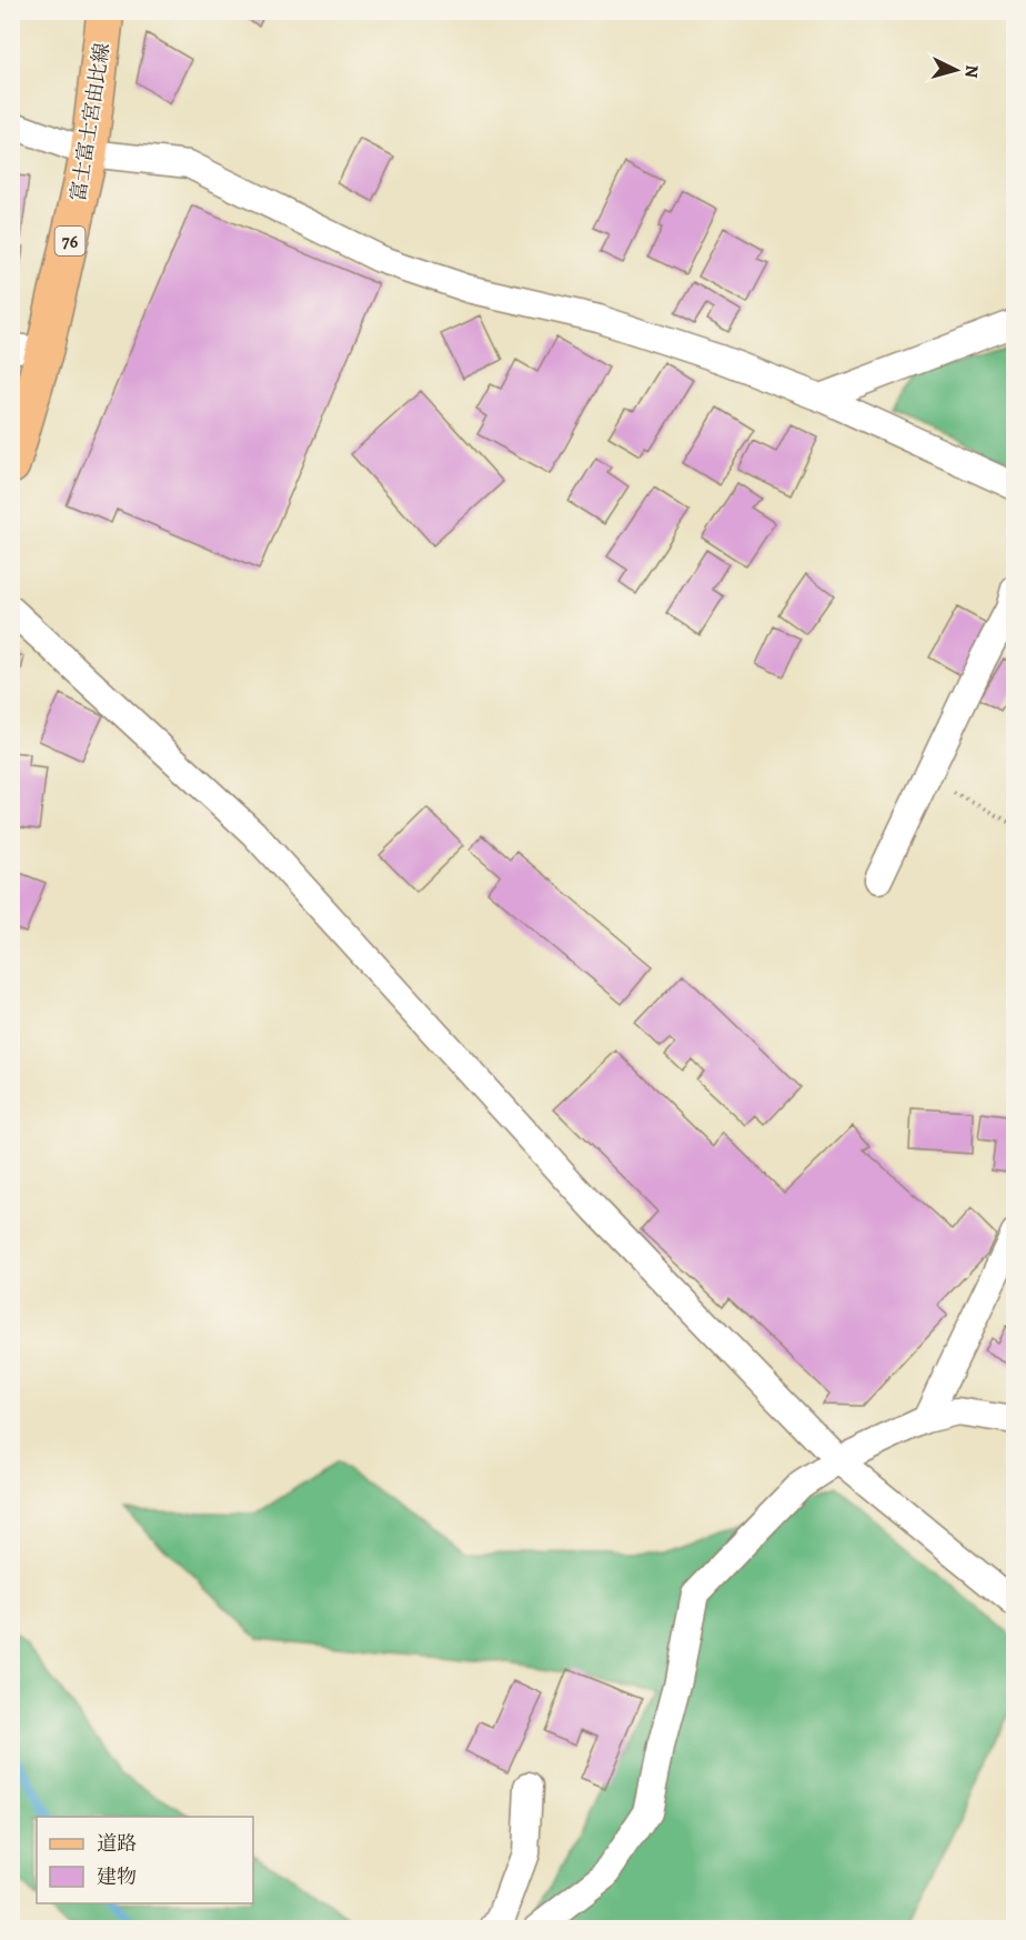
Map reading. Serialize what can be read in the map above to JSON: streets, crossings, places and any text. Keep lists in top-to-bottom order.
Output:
{
  "streets": {
    "main road": ["富士富士宮由比線", "76"]
  },
  "legend": ["道路", "建物"],
  "north": "right"
}
